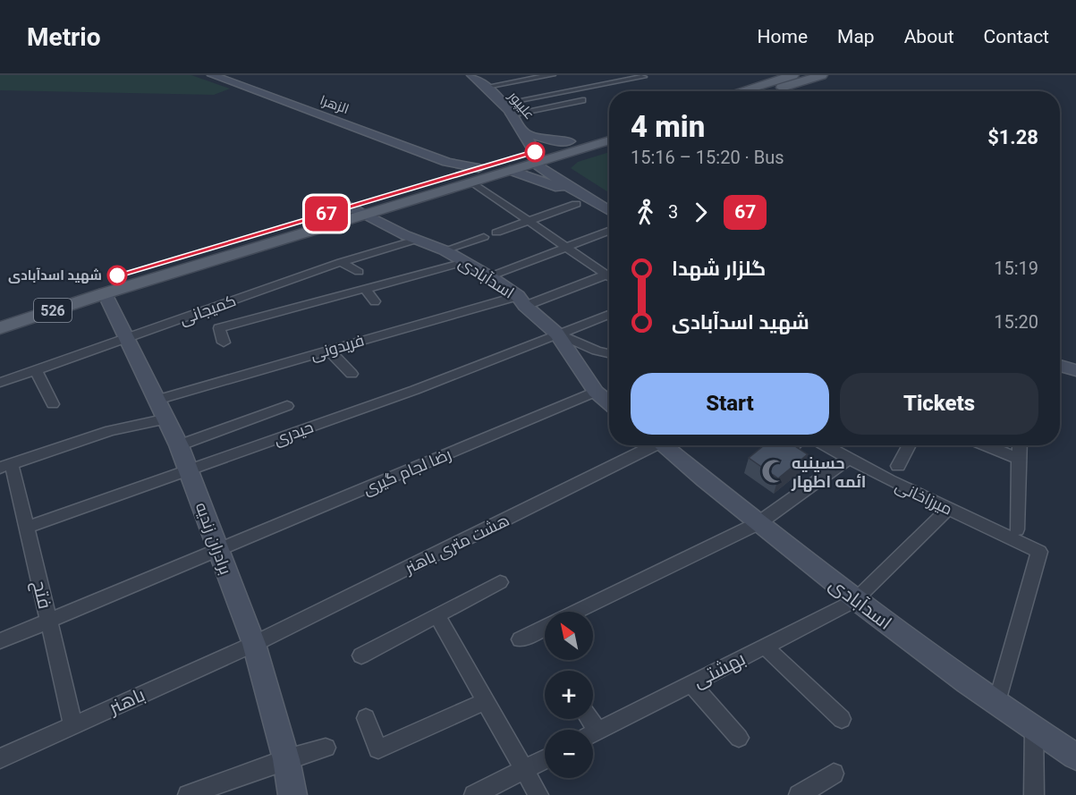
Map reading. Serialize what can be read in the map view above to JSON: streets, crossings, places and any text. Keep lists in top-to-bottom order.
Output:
{
  "streets": {
    "main road": ["526"],
    "street": [
      "الزهرا",
      "علیپور",
      "اسدآبادی",
      "کمیجانی",
      "فریدونی",
      "حیدری",
      "رضا لجام گیری",
      "میرزاخانی",
      "برادران زندیه",
      "هشت متری باهنر",
      "فتح",
      "بهشتی",
      "باهنر"
    ]
  },
  "crossings": [
    ["الزهرا", "526"],
    ["علیپور", "526"],
    ["اسدآبادی", "کمیجانی"],
    ["اسدآبادی", "526"],
    ["اسدآبادی", "فریدونی"],
    ["اسدآبادی", "حیدری"],
    ["اسدآبادی", "رضا لجام گیری"],
    ["اسدآبادی", "میرزاخانی"],
    ["اسدآبادی", "بهشتی"],
    ["کمیجانی", "برادران زندیه"],
    ["526", "برادران زندیه"],
    ["فریدونی", "برادران زندیه"],
    ["حیدری", "برادران زندیه"],
    ["حیدری", "فتح"],
    ["رضا لجام گیری", "برادران زندیه"],
    ["رضا لجام گیری", "فتح"],
    ["میرزاخانی", "بهشتی"],
    ["برادران زندیه", "هشت متری باهنر"],
    ["برادران زندیه", "باهنر"],
    ["هشت متری باهنر", "باهنر"],
    ["فتح", "باهنر"]
  ],
  "places": {
    "other": ["شهید اسدآبادی"],
    "mosque": ["حسینیه ائمه اطهار"]
  },
  "lines": ["bus line 67"],
  "north": "top left",
  "page": {
    "header": "Metrio",
    "nav": [
      "Home",
      "Map",
      "About",
      "Contact"
    ],
    "on_map": "67",
    "heading": ["4 min", "15:16 – 15:20 · Bus", "$1.28"],
    "legs": ["3", "67"],
    "list": [
      {
        "name": "گلزار شهدا",
        "value": "15:19"
      },
      {
        "name": "شهید اسدآبادی",
        "value": "15:20"
      }
    ],
    "buttons": ["Start", "Tickets"],
    "map_buttons": ["+", "−"]
  }
}
